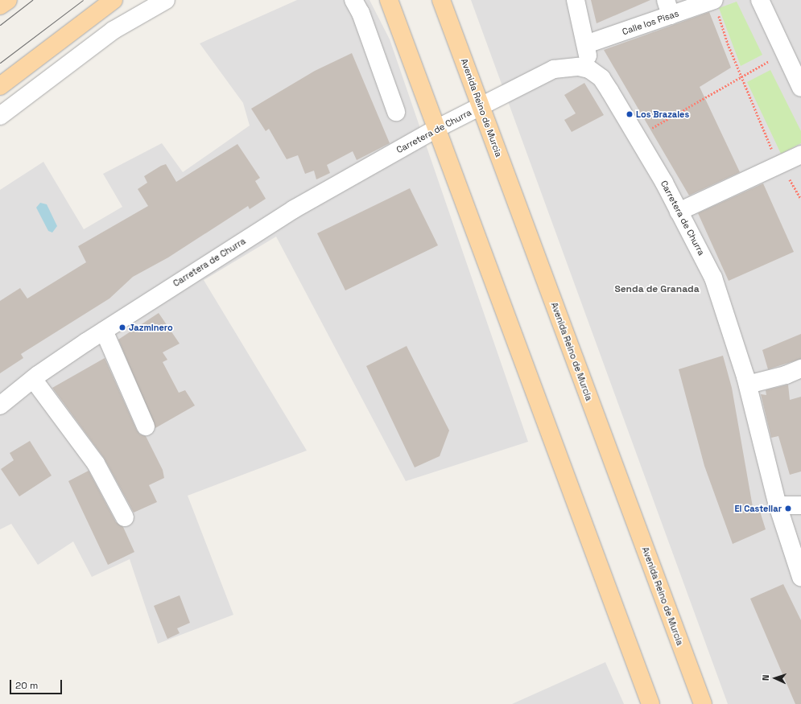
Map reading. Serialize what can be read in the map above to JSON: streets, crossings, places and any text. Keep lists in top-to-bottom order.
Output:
{
  "streets": {
    "main road": ["Avenida Reino de Murcia"],
    "street": ["Calle los Pisas", "Carretera de Churra"]
  },
  "crossings": [
    ["Avenida Reino de Murcia", "Carretera de Churra"]
  ],
  "districts": ["Senda de Granada"],
  "places": ["Los Brazales", "Jazminero", "El Castellar"],
  "scale_bar": "20 m",
  "north": "left"
}
